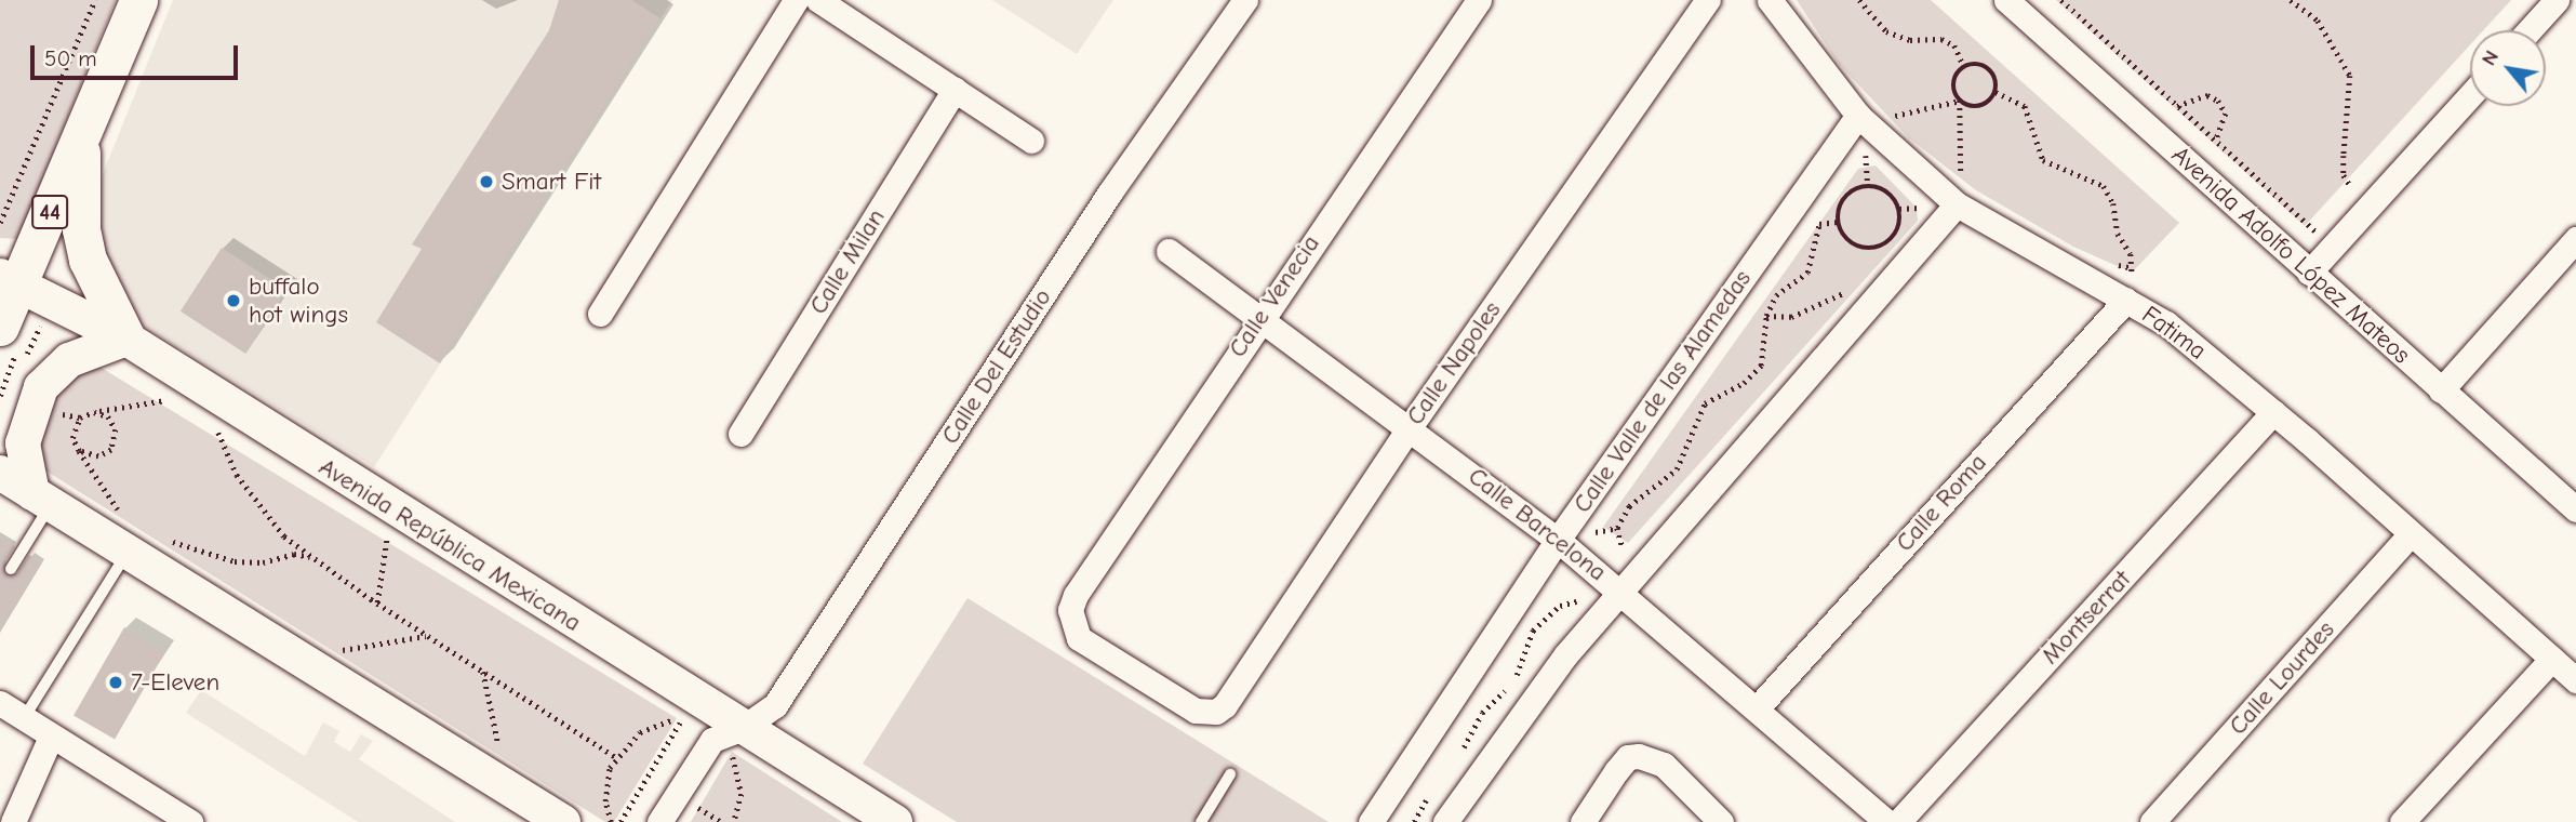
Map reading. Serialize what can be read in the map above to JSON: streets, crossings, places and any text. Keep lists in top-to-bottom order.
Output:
{
  "streets": {
    "main road": ["44", "Avenida República Mexicana"],
    "street": [
      "Avenida Adolfo López Mateos",
      "Calle Milan",
      "Calle Venecia",
      "Fatima",
      "Calle Napoles",
      "Calle Del Estudio",
      "Calle Valle de las Alamedas",
      "Calle Roma",
      "Calle Barcelona",
      "Montserrat",
      "Calle Lourdes"
    ]
  },
  "crossings": [
    ["44", "Avenida República Mexicana"],
    ["Calle Venecia", "Calle Napoles"],
    ["Calle Venecia", "Calle Barcelona"],
    ["Fatima", "Calle Valle de las Alamedas"],
    ["Fatima", "Calle Roma"],
    ["Fatima", "Montserrat"],
    ["Fatima", "Calle Lourdes"],
    ["Calle Napoles", "Calle Barcelona"],
    ["Calle Del Estudio", "Avenida República Mexicana"],
    ["Calle Valle de las Alamedas", "Calle Barcelona"],
    ["Calle Roma", "Calle Barcelona"]
  ],
  "places": ["Smart Fit", "buffalo hot wings", "7-Eleven"],
  "scale_bar": "50 m",
  "north": "top left"
}
